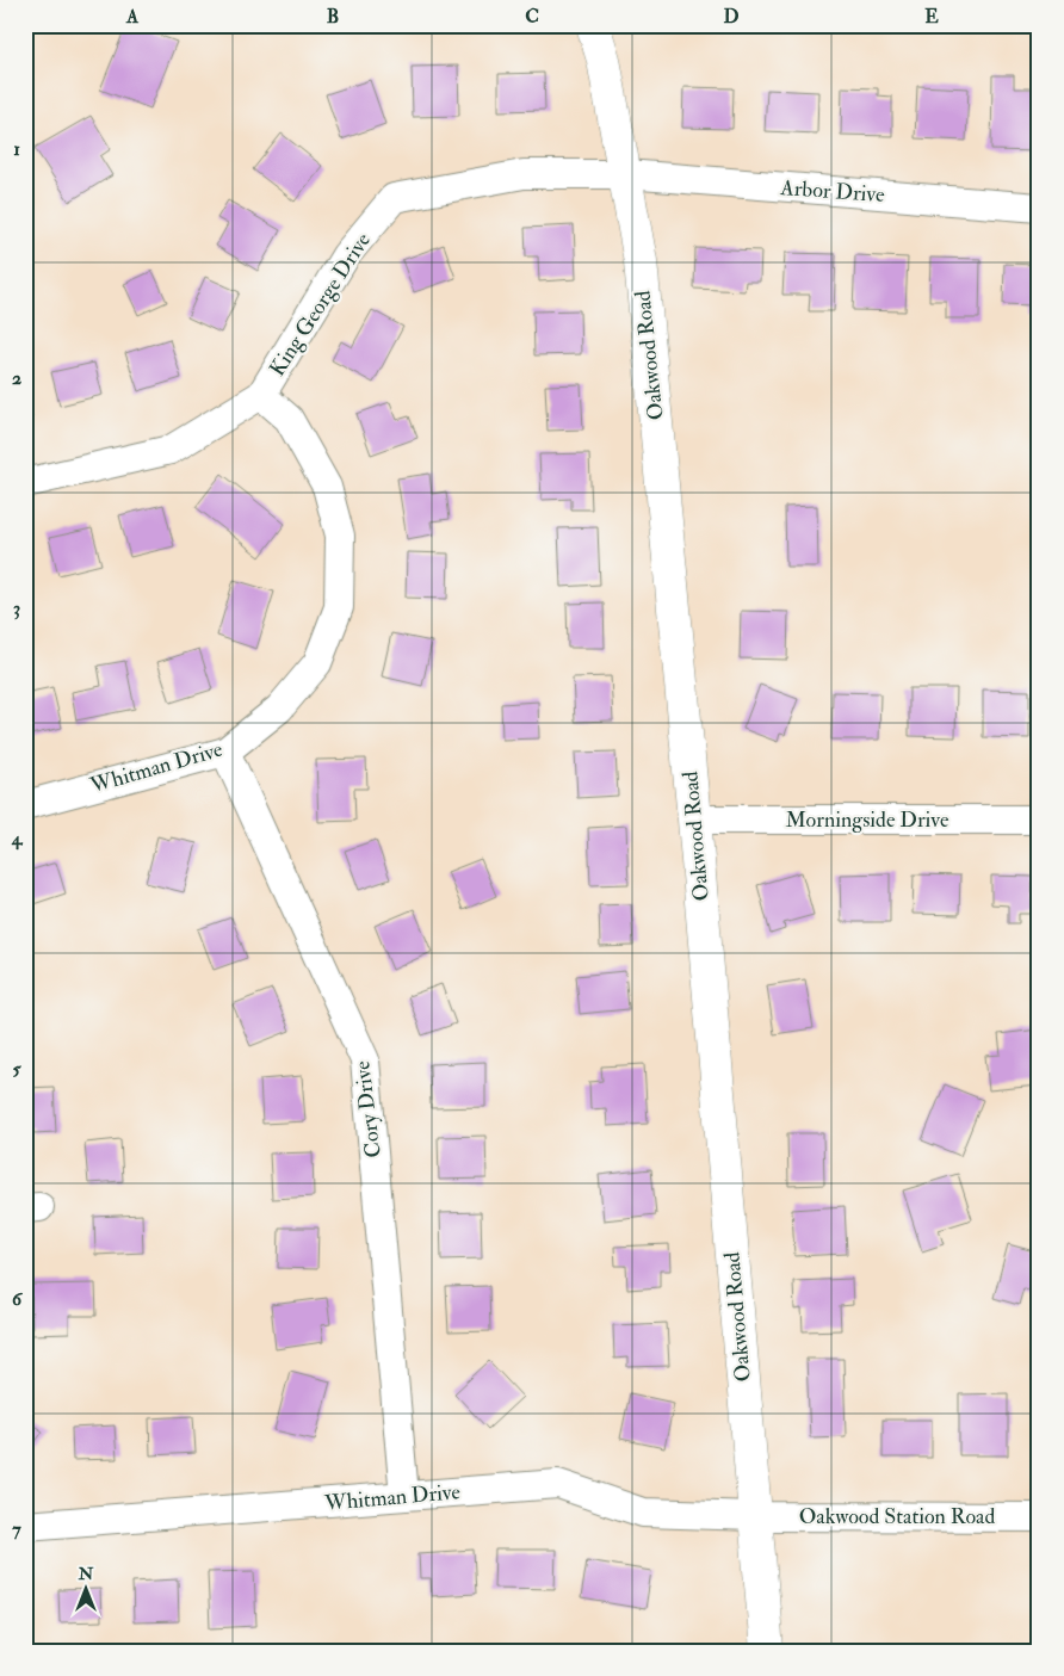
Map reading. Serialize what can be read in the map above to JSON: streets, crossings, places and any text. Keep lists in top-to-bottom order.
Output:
{
  "streets": {
    "street": [
      "Arbor Drive",
      "King George Drive",
      "Oakwood Road",
      "Whitman Drive",
      "Morningside Drive",
      "Cory Drive",
      "Oakwood Station Road"
    ]
  },
  "crossings": [
    ["Arbor Drive", "King George Drive"],
    ["Arbor Drive", "Oakwood Road"],
    ["King George Drive", "Oakwood Road"],
    ["King George Drive", "Whitman Drive"],
    ["Oakwood Road", "Whitman Drive"],
    ["Oakwood Road", "Morningside Drive"],
    ["Oakwood Road", "Oakwood Station Road"],
    ["Whitman Drive", "Cory Drive"],
    ["Whitman Drive", "Oakwood Station Road"]
  ],
  "north": "top",
  "grid": {
    "columns": [
      "A",
      "B",
      "C",
      "D",
      "E"
    ],
    "rows": [
      "1",
      "2",
      "3",
      "4",
      "5",
      "6",
      "7"
    ]
  }
}
